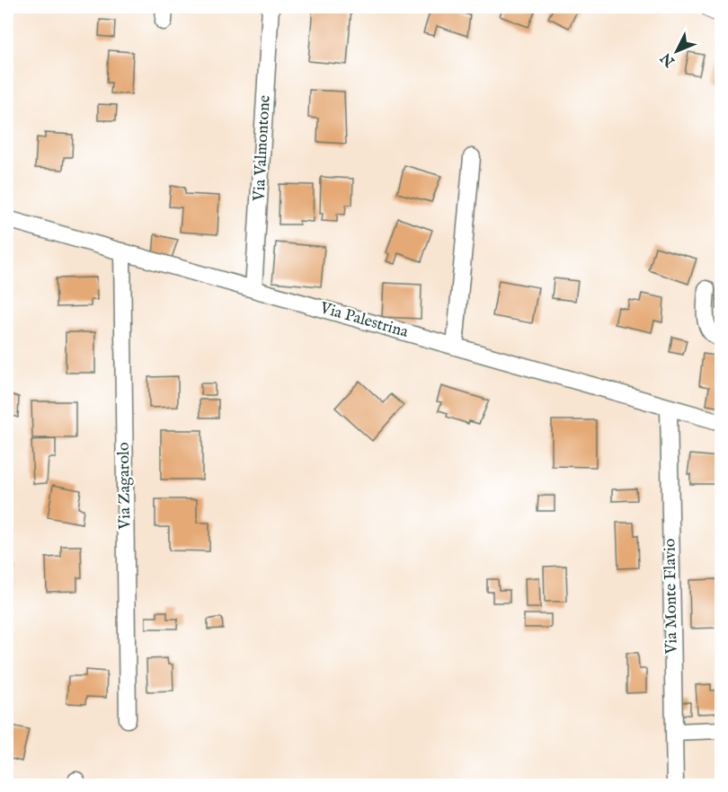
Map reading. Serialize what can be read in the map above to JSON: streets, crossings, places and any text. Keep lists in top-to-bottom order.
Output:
{
  "streets": {
    "street": [
      "Via Valmontone",
      "Via Palestrina",
      "Via Zagarolo",
      "Via Monte Flavio"
    ]
  },
  "crossings": [
    ["Via Valmontone", "Via Palestrina"],
    ["Via Palestrina", "Via Zagarolo"],
    ["Via Palestrina", "Via Monte Flavio"]
  ],
  "north": "bottom left"
}
